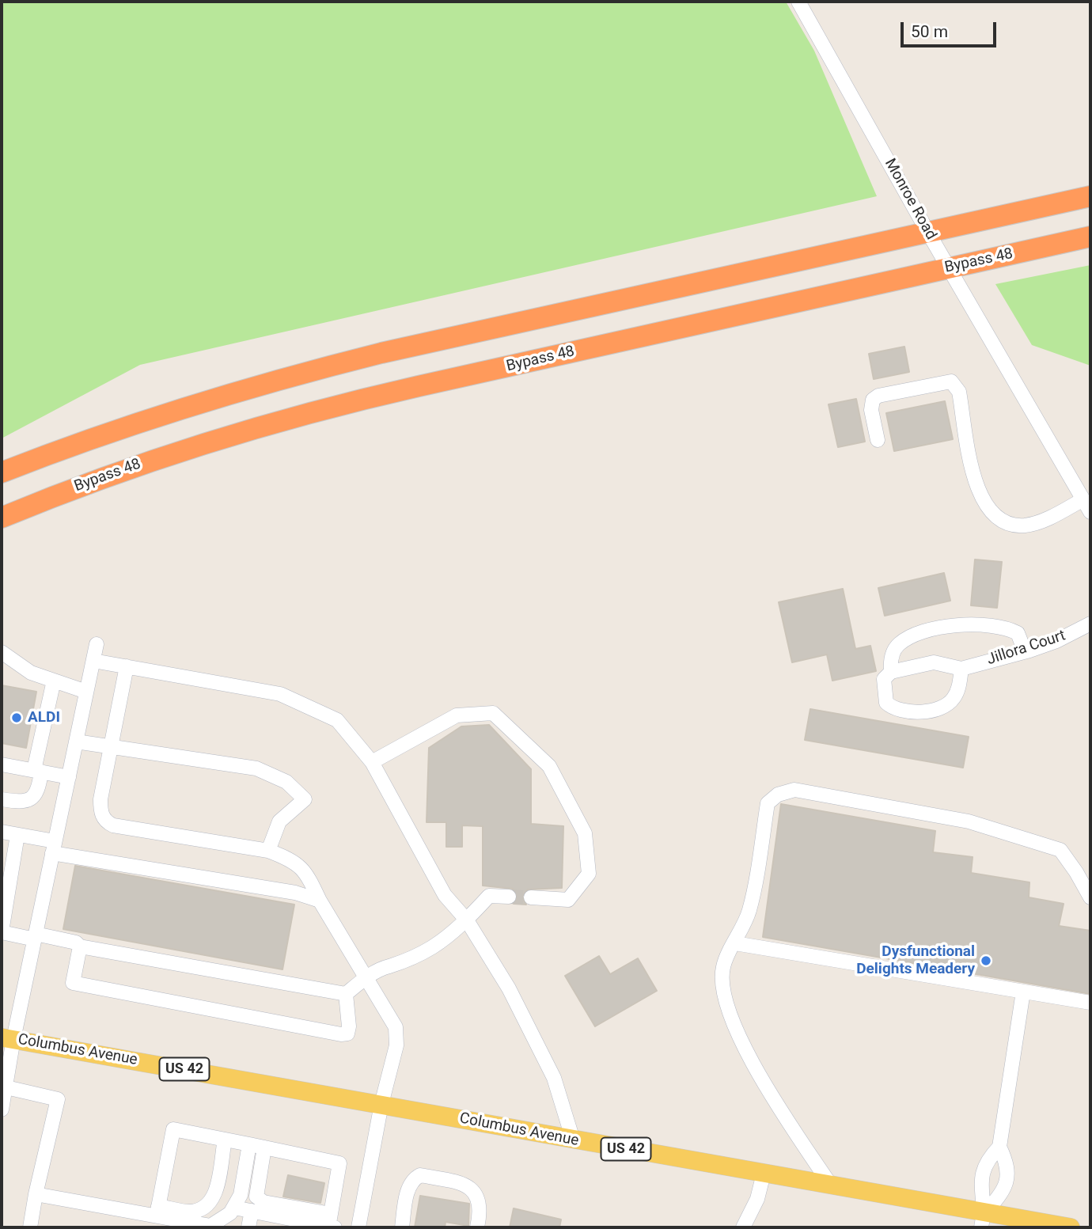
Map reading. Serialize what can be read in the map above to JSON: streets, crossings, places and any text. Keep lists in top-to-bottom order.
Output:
{
  "streets": {
    "highway": ["Bypass 48"],
    "main road": ["Columbus Avenue", "US 42"],
    "street": ["Monroe Road", "Jillora Court"]
  },
  "crossings": [
    ["Monroe Road", "Bypass 48"]
  ],
  "places": ["ALDI", "Dysfunctional Delights Meadery"],
  "scale_bar": "50 m"
}
